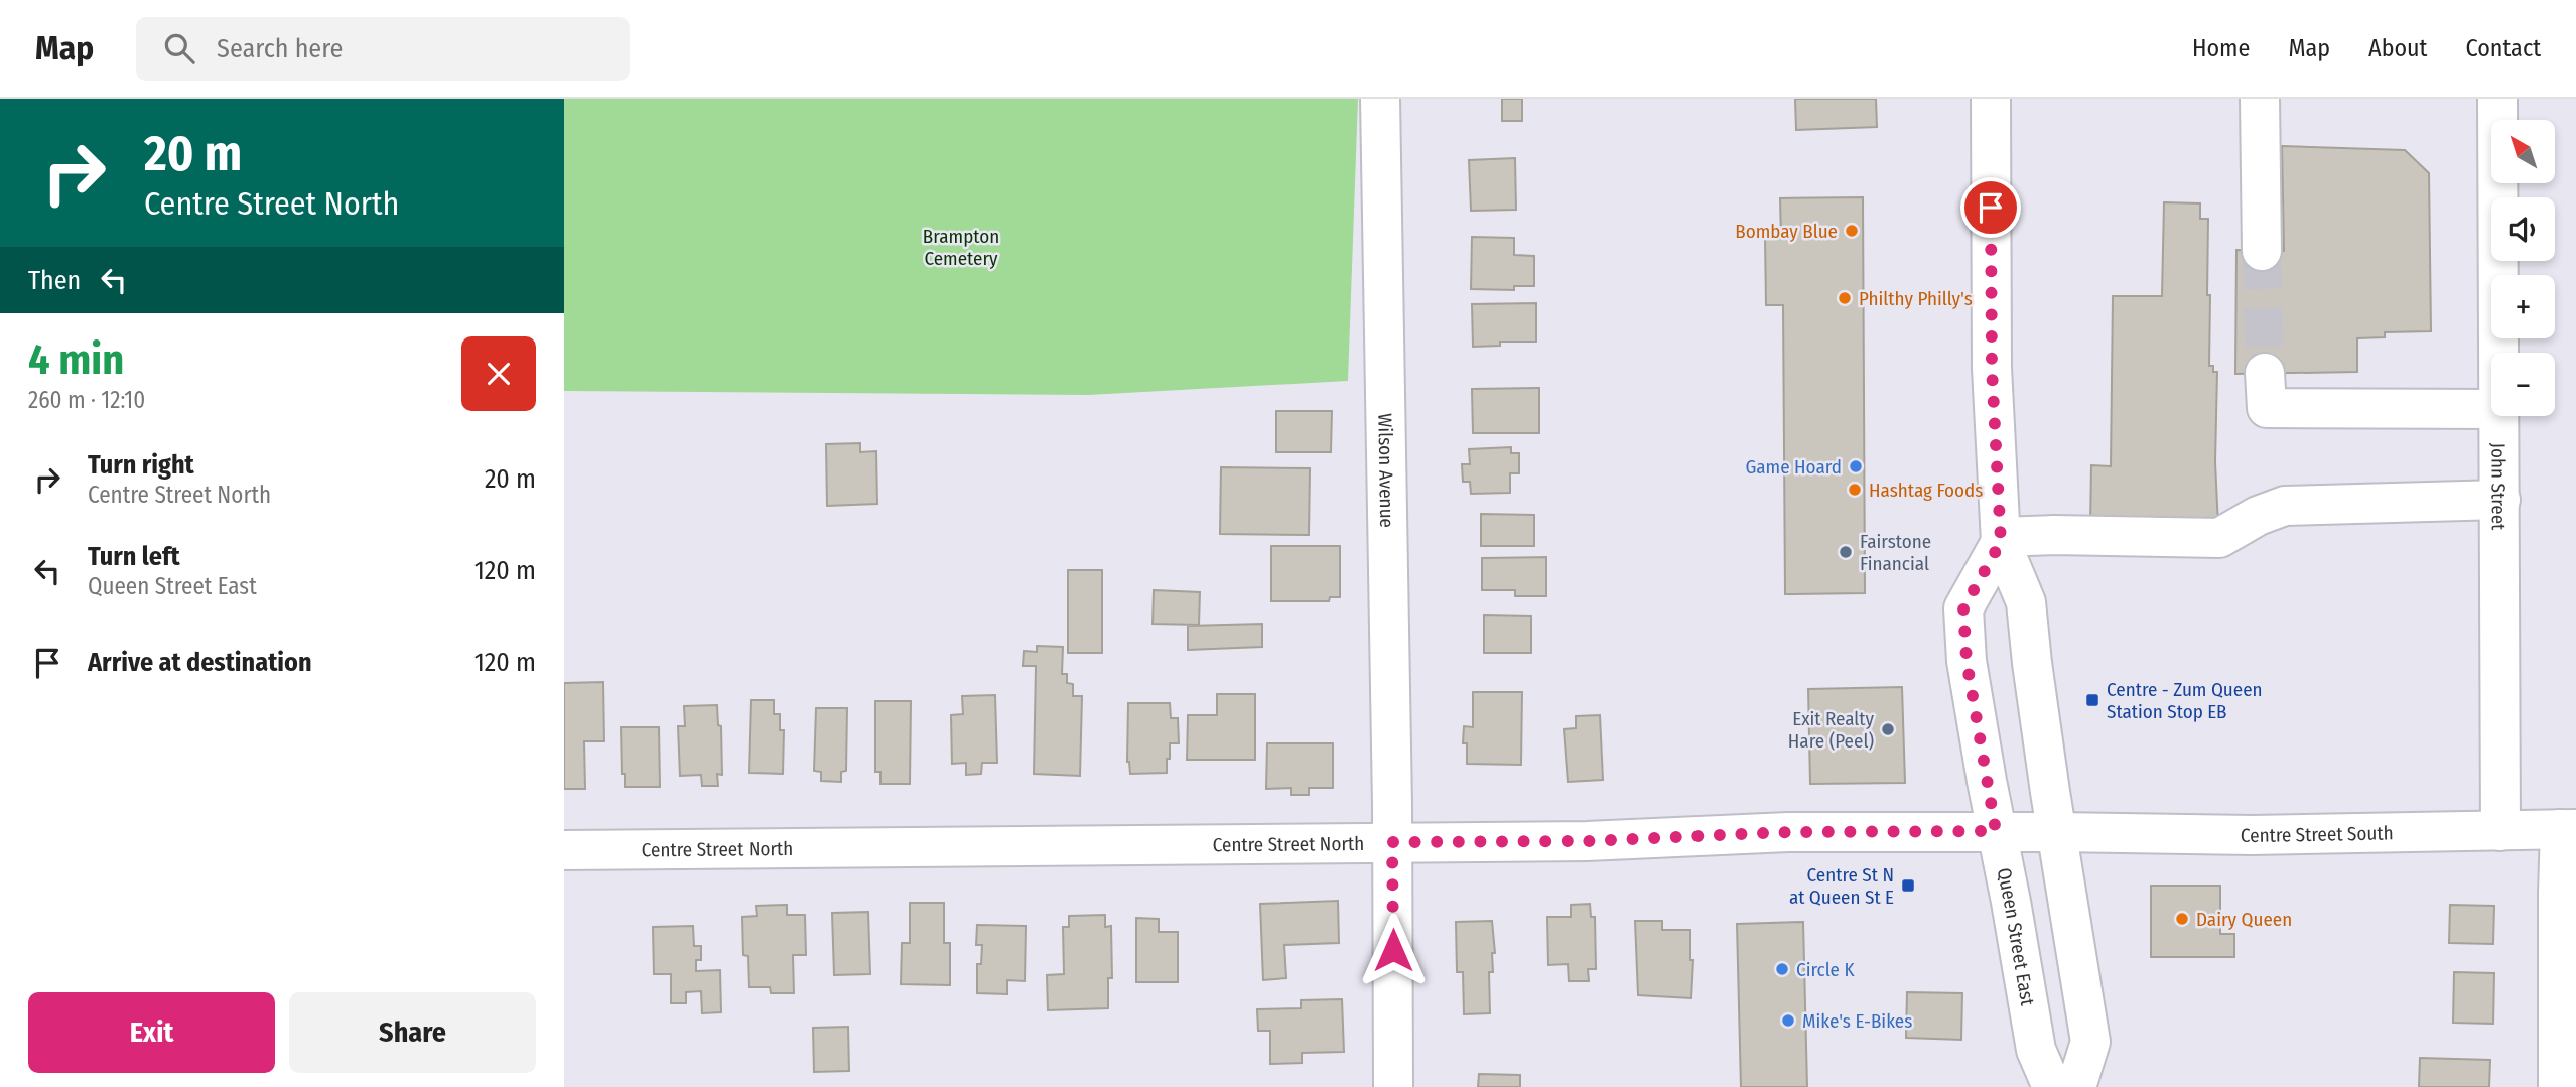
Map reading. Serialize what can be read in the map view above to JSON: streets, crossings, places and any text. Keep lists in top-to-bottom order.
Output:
{
  "streets": {
    "street": [
      "Wilson Avenue",
      "John Street",
      "Centre Street South",
      "Centre Street North",
      "Queen Street East"
    ]
  },
  "crossings": [
    ["Wilson Avenue", "Centre Street North"],
    ["John Street", "Centre Street South"],
    ["Centre Street South", "Centre Street North"],
    ["Centre Street North", "Queen Street East"]
  ],
  "parks": ["Brampton Cemetery"],
  "places": {
    "other": [
      "Bombay Blue",
      "Philthy Philly's",
      "Game Hoard",
      "Hashtag Foods",
      "Fairstone Financial",
      "Exit Realty Hare (Peel)",
      "Dairy Queen",
      "Circle K",
      "Mike's E-Bikes"
    ],
    "transit": ["Centre - Zum Queen Station Stop EB", "Centre St N at Queen St E"]
  },
  "north": "top left",
  "page": {
    "header": "Map",
    "search": "Search here",
    "nav": [
      "Home",
      "Map",
      "About",
      "Contact"
    ],
    "turn": ["20 m", "Centre Street North"],
    "map_buttons": ["+", "−"],
    "then": "Then",
    "heading": ["4 min", "260 m · 12:10"],
    "list": [
      {
        "name": "Turn right",
        "note": "Centre Street North",
        "value": "20 m"
      },
      {
        "name": "Turn left",
        "note": "Queen Street East",
        "value": "120 m"
      },
      {
        "name": "Arrive at destination",
        "value": "120 m"
      }
    ],
    "buttons": ["Exit", "Share"]
  }
}
